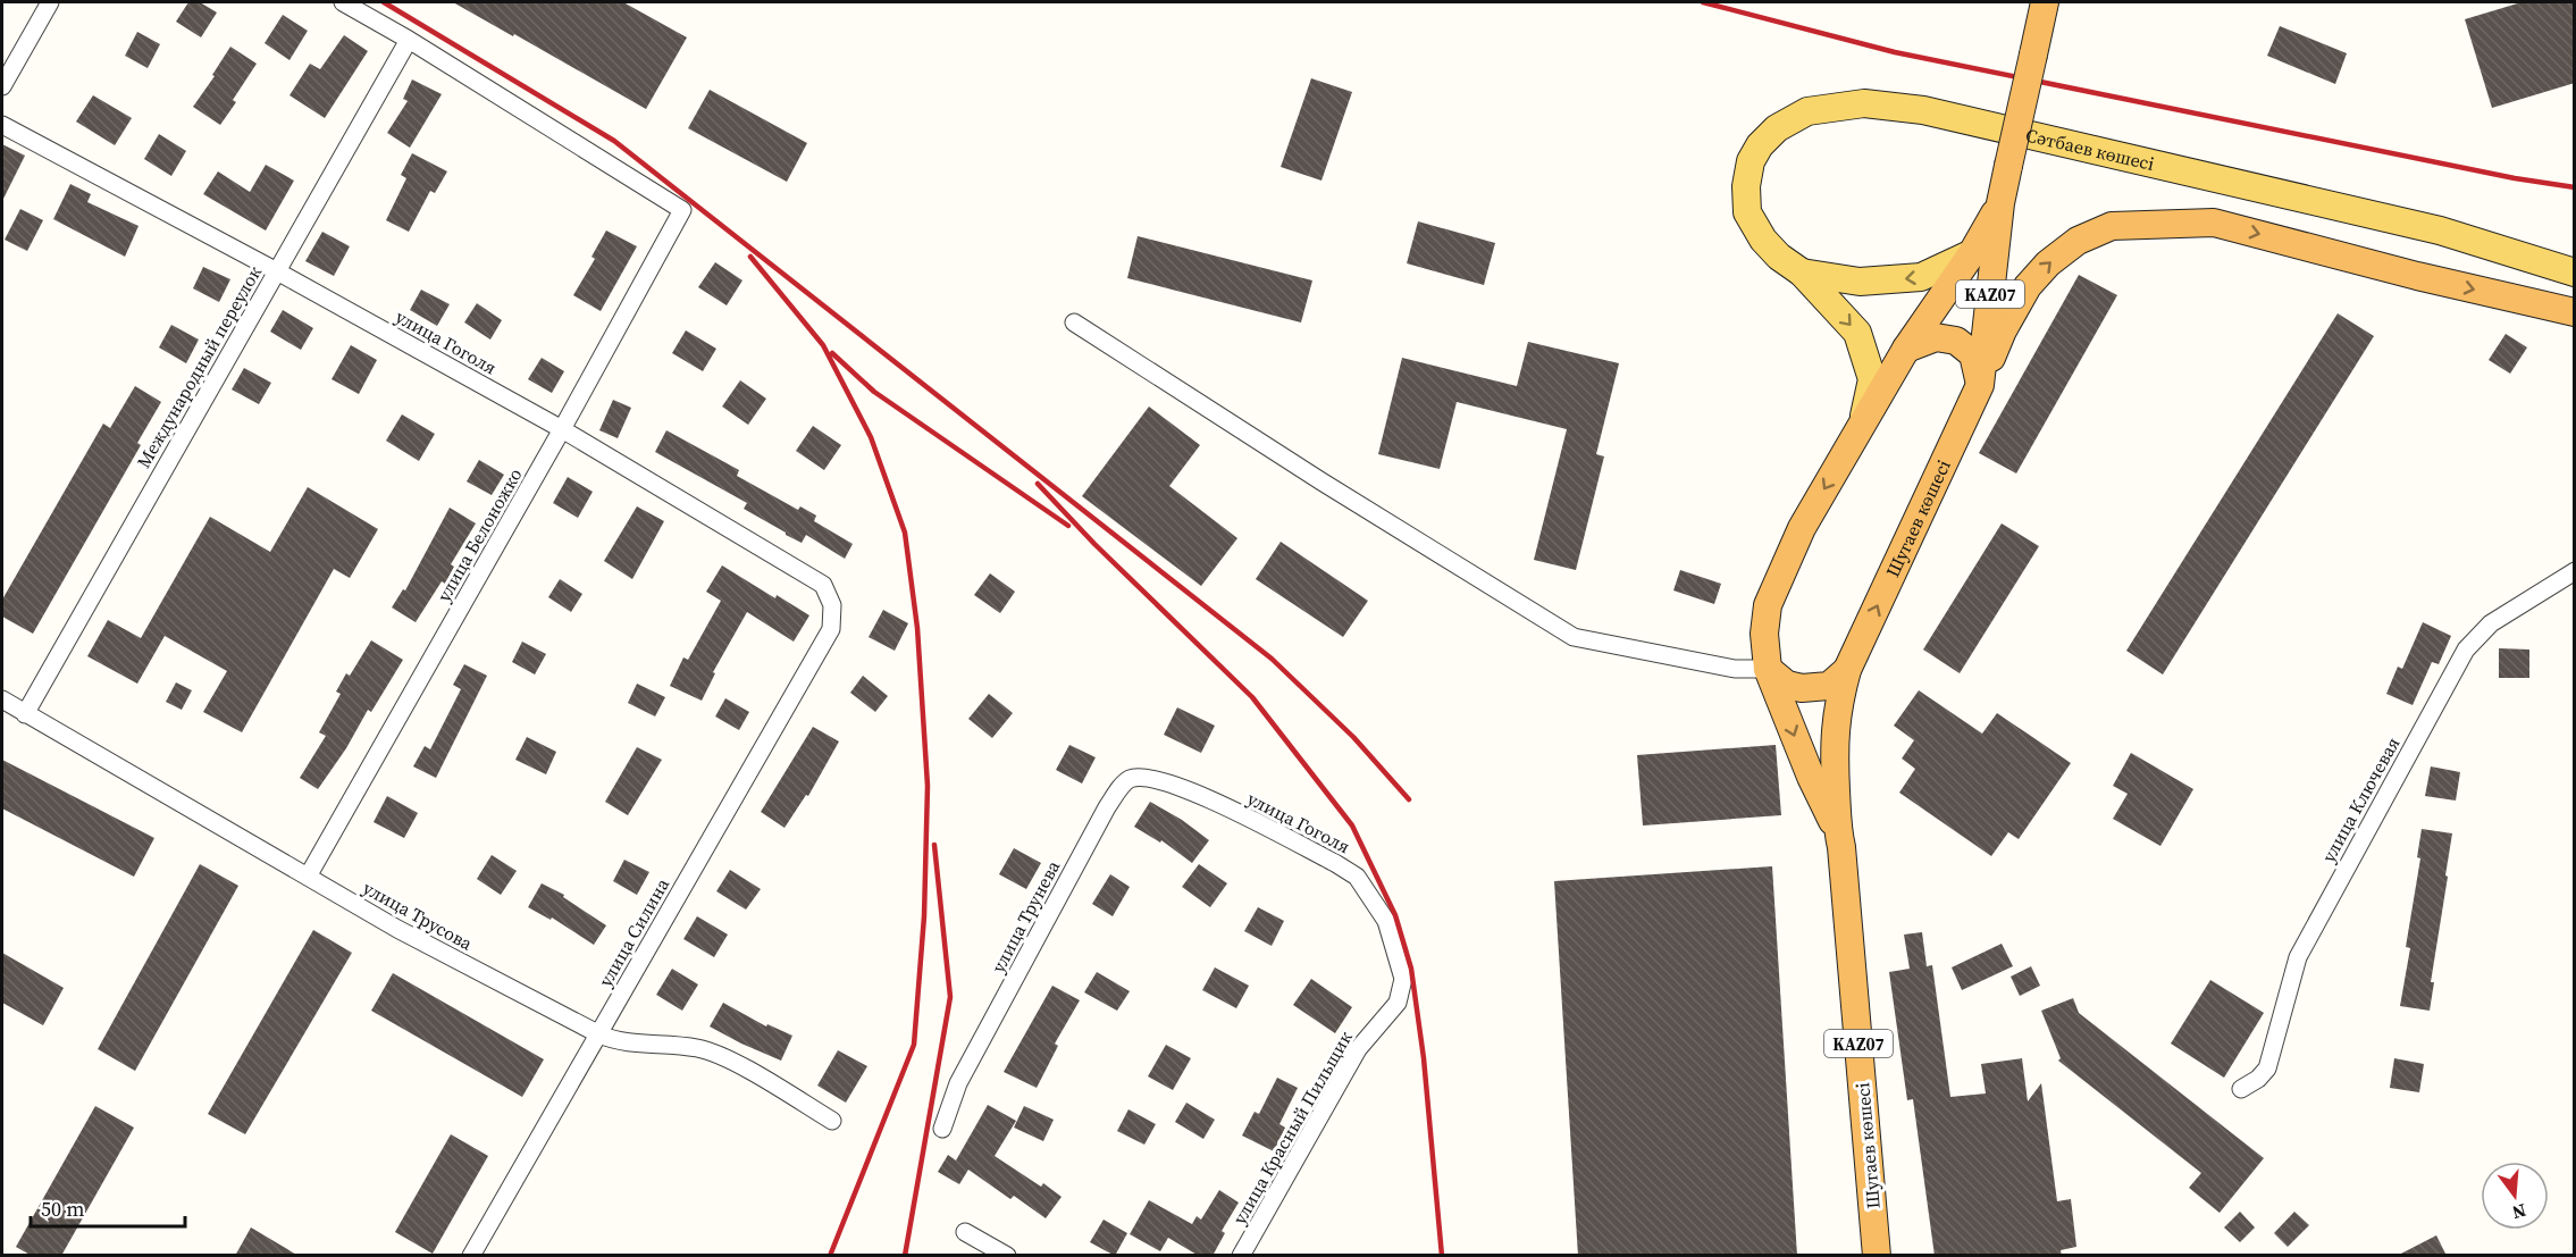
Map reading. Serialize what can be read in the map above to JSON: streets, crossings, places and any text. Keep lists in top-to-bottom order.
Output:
{
  "streets": {
    "highway": ["KAZ07", "Шугаев көшесі"],
    "main road": ["Сәтбаев көшесі"],
    "street": [
      "улица Гоголя",
      "Международный переулок",
      "улица Белоножко",
      "улица Ключевая",
      "улица Трусова",
      "улица Трунева",
      "улица Силина",
      "улица Красный Пильщик"
    ]
  },
  "crossings": [
    ["Сәтбаев көшесі", "KAZ07"],
    ["Сәтбаев көшесі", "Шугаев көшесі"],
    ["KAZ07", "Шугаев көшесі"],
    ["улица Гоголя", "Международный переулок"],
    ["улица Гоголя", "улица Белоножко"],
    ["улица Гоголя", "улица Трунева"],
    ["улица Гоголя", "улица Силина"],
    ["улица Гоголя", "улица Красный Пильщик"],
    ["Международный переулок", "улица Белоножко"],
    ["Международный переулок", "улица Трусова"],
    ["улица Белоножко", "улица Трусова"],
    ["улица Трусова", "улица Силина"]
  ],
  "scale_bar": "50 m",
  "north": "bottom"
}
